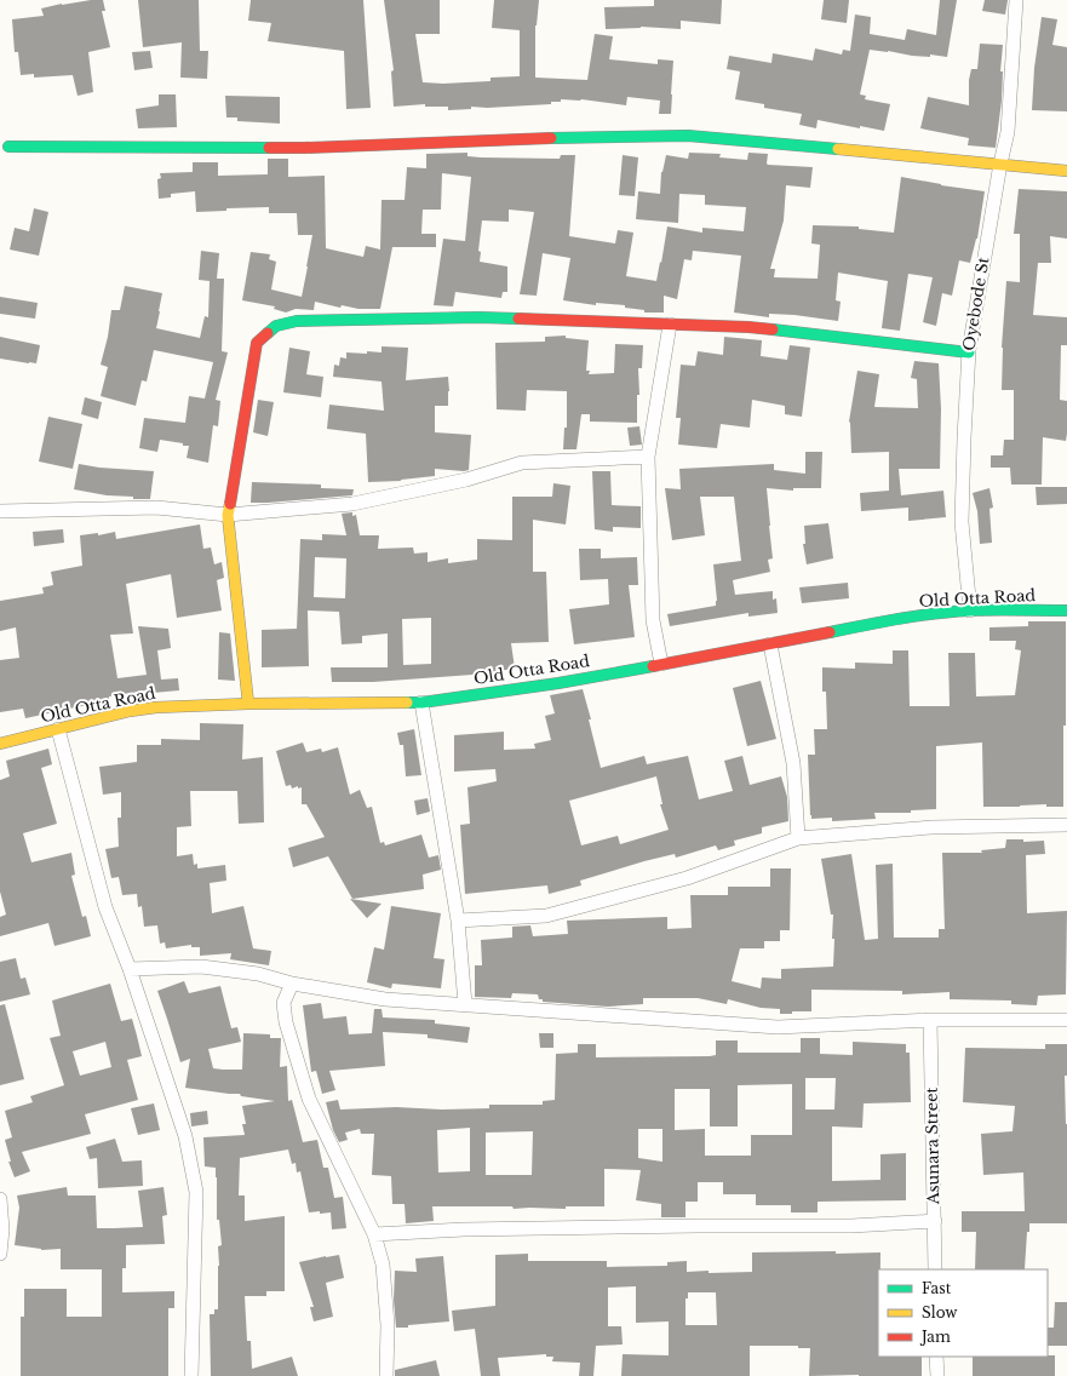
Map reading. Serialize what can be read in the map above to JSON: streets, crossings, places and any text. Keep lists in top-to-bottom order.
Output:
{
  "streets": {
    "street": ["Oyebode St", "Old Otta Road", "Asunara Street"]
  },
  "crossings": [
    ["Oyebode St", "Old Otta Road"]
  ],
  "legend": ["Fast", "Slow", "Jam"]
}
